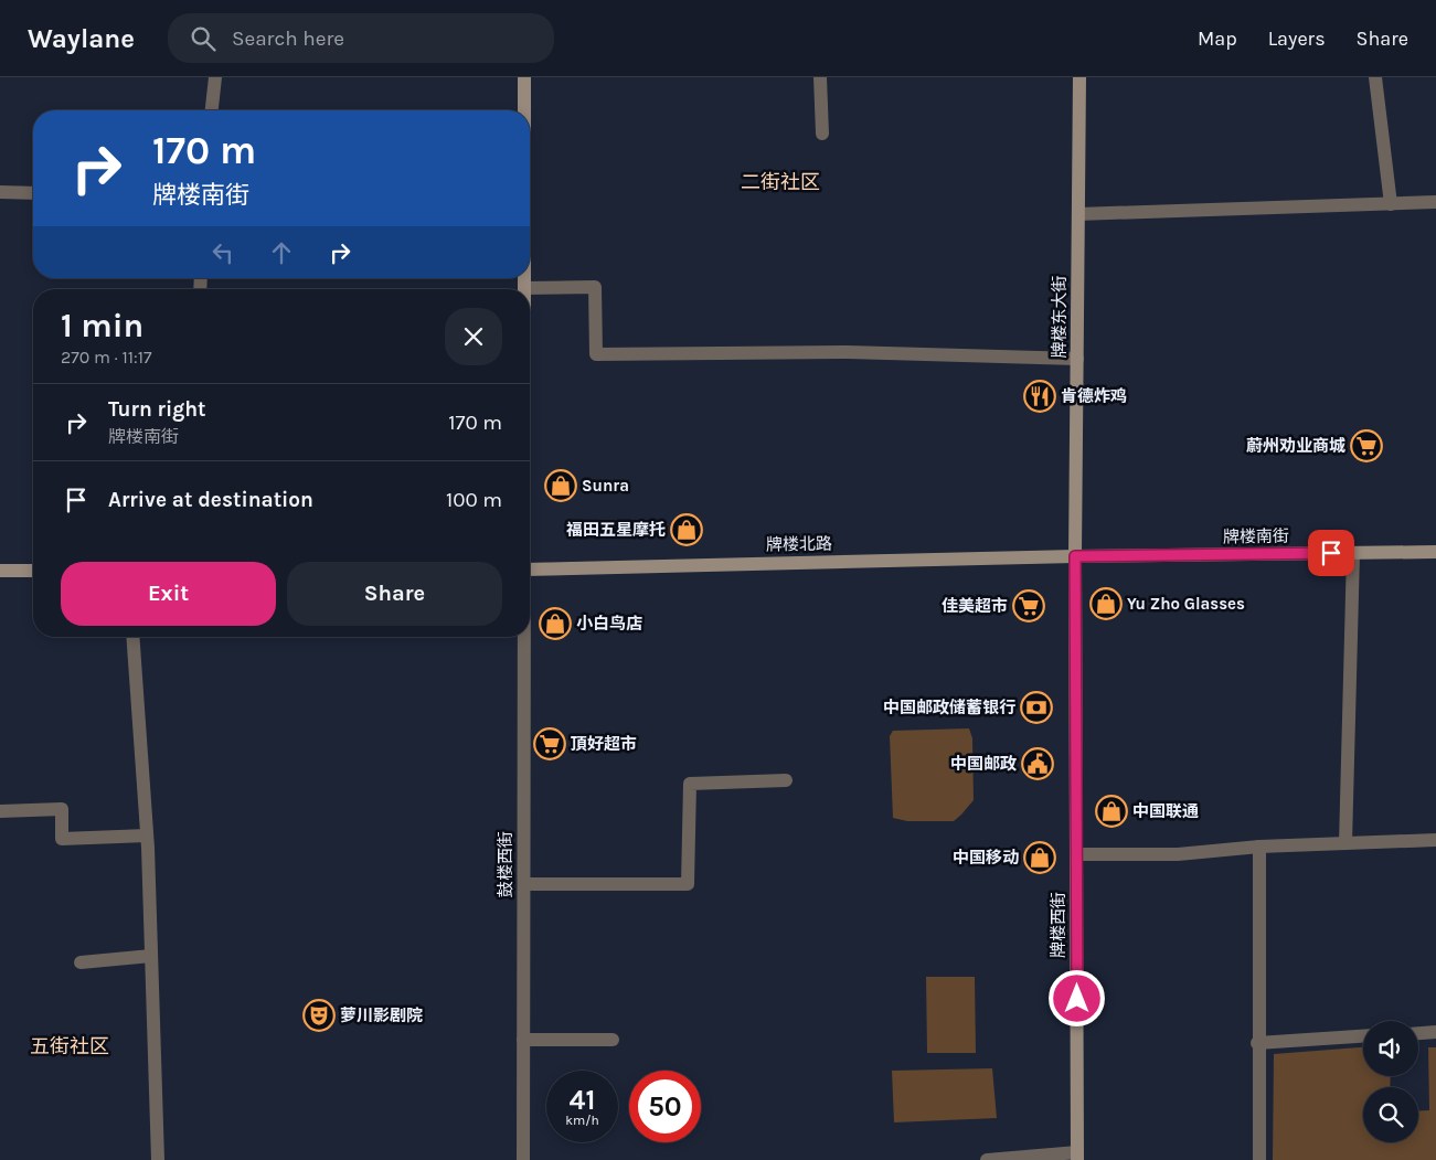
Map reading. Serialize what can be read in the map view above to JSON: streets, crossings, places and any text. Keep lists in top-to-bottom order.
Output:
{
  "streets": {
    "main road": [
      "牌楼东大街",
      "牌楼南街",
      "牌楼北路",
      "牌楼西街"
    ],
    "street": ["鼓楼西街"]
  },
  "crossings": [
    ["牌楼东大街", "牌楼南街"],
    ["牌楼东大街", "牌楼北路"],
    ["牌楼东大街", "牌楼西街"],
    ["牌楼南街", "牌楼北路"],
    ["牌楼南街", "牌楼西街"],
    ["牌楼北路", "牌楼西街"]
  ],
  "districts": ["二街社区", "五街社区"],
  "places": {
    "restaurant": ["肯德炸鸡"],
    "supermarket": ["蔚州劝业商城", "佳美超市", "頂好超市"],
    "shop": [
      "Sunra",
      "福田五星摩托",
      "Yu Zho Glasses",
      "小白鸟店",
      "中国联通",
      "中国移动"
    ],
    "bank": ["中国邮政储蓄银行"],
    "public building": ["中国邮政"],
    "theatre": ["萝川影剧院"]
  },
  "page": {
    "header": "Waylane",
    "search": "Search here",
    "nav": ["Map", "Layers", "Share"],
    "turn": ["170 m", "牌楼南街"],
    "heading": ["1 min", "270 m · 11:17"],
    "list": [
      {
        "name": "Turn right",
        "note": "牌楼南街",
        "value": "170 m"
      },
      {
        "name": "Arrive at destination",
        "value": "100 m"
      }
    ],
    "buttons": ["Exit", "Share"],
    "speed": "41 km/h",
    "limit": "50"
  }
}
